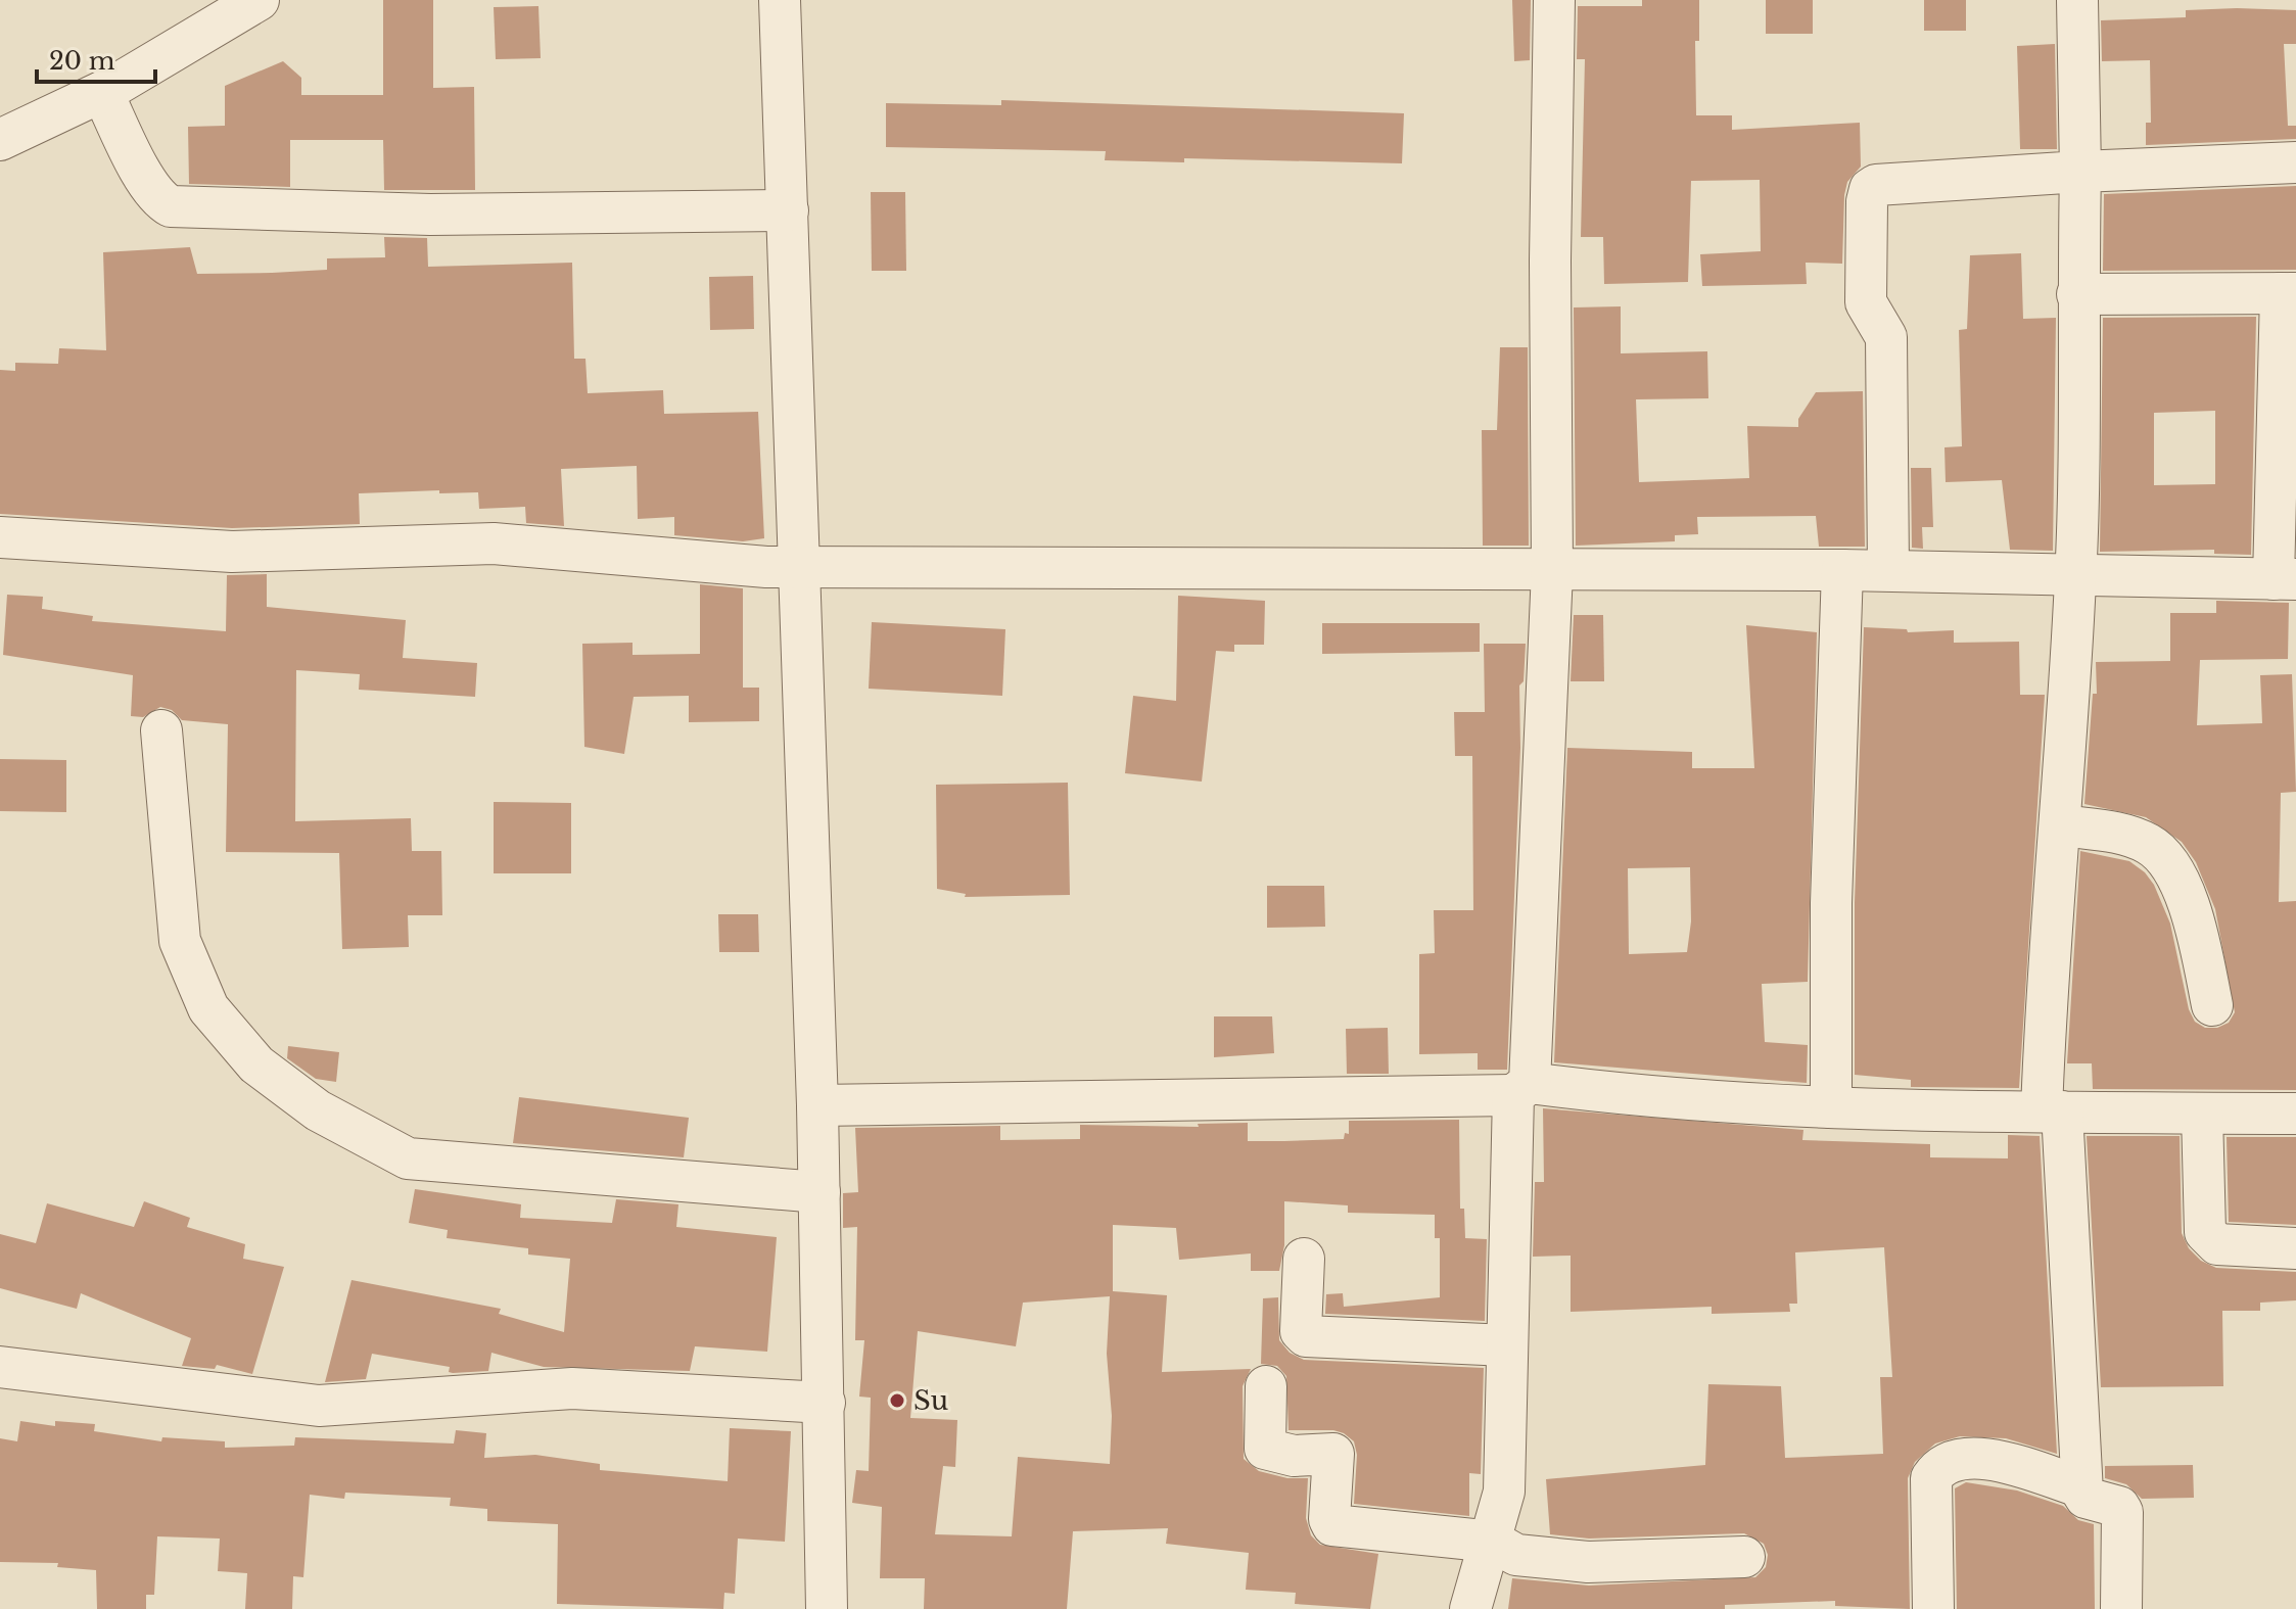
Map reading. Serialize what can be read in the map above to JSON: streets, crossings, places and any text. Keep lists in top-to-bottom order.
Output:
{
  "places": ["Su"],
  "scale_bar": "20 m"
}
